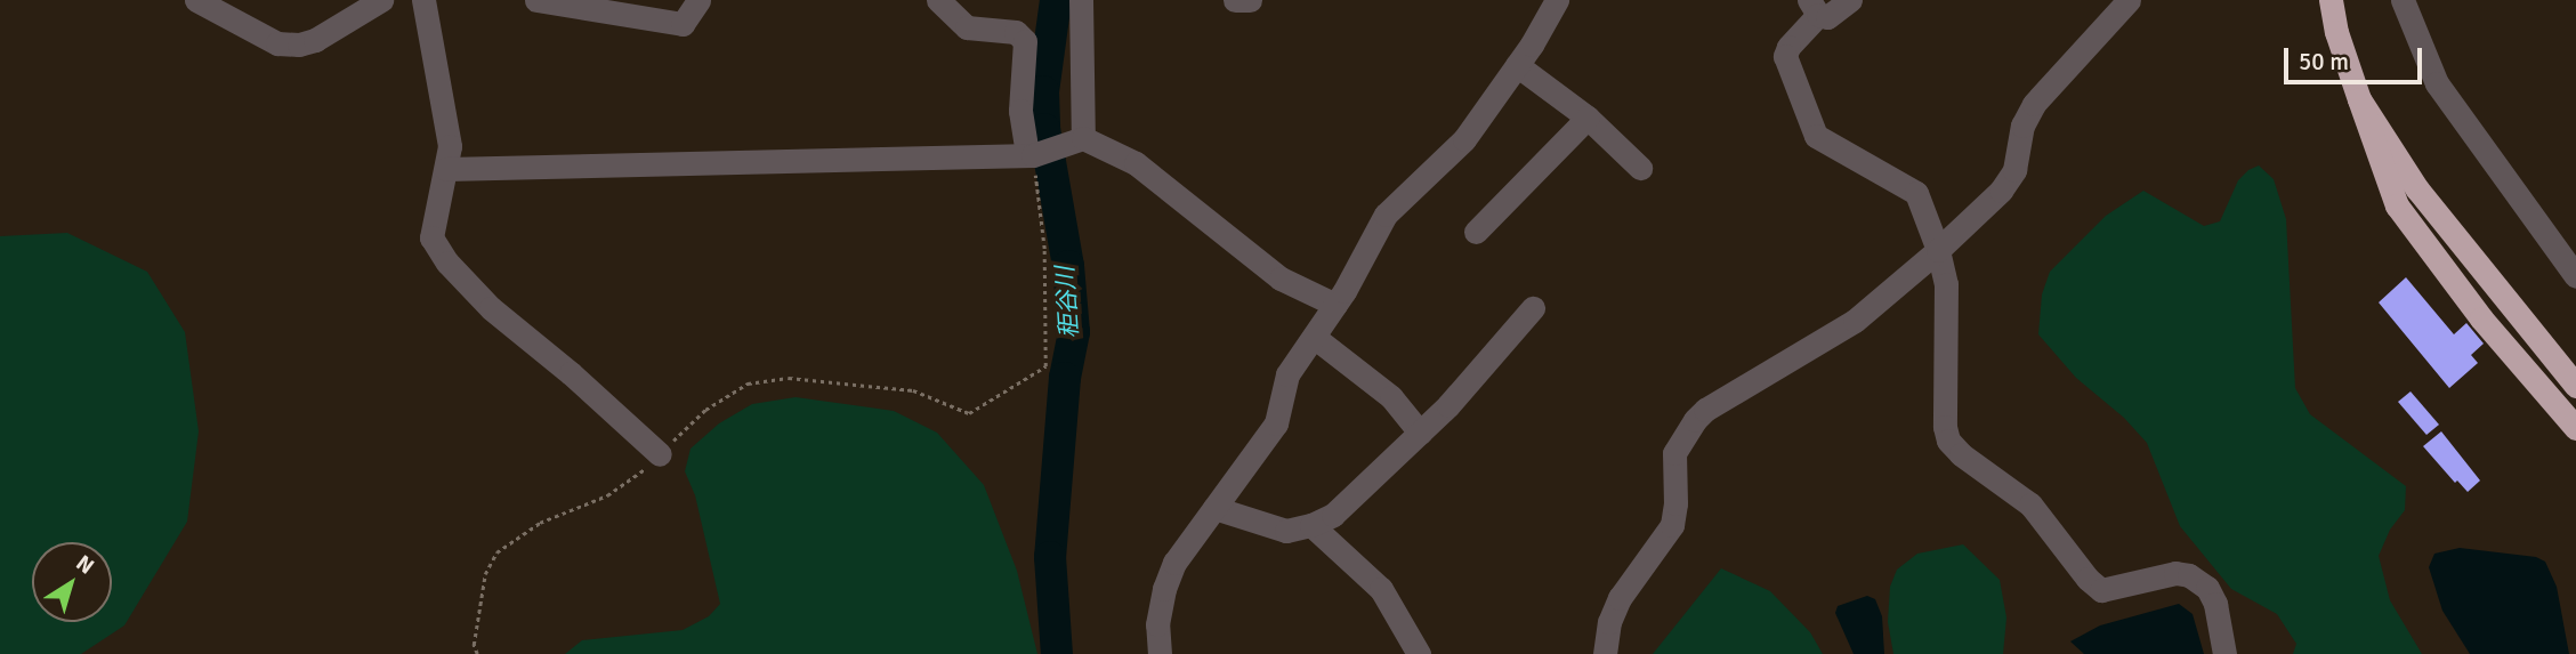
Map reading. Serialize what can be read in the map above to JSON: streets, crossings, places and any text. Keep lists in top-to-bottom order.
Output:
{
  "water": ["秬谷川"],
  "scale_bar": "50 m",
  "north": "top right"
}
